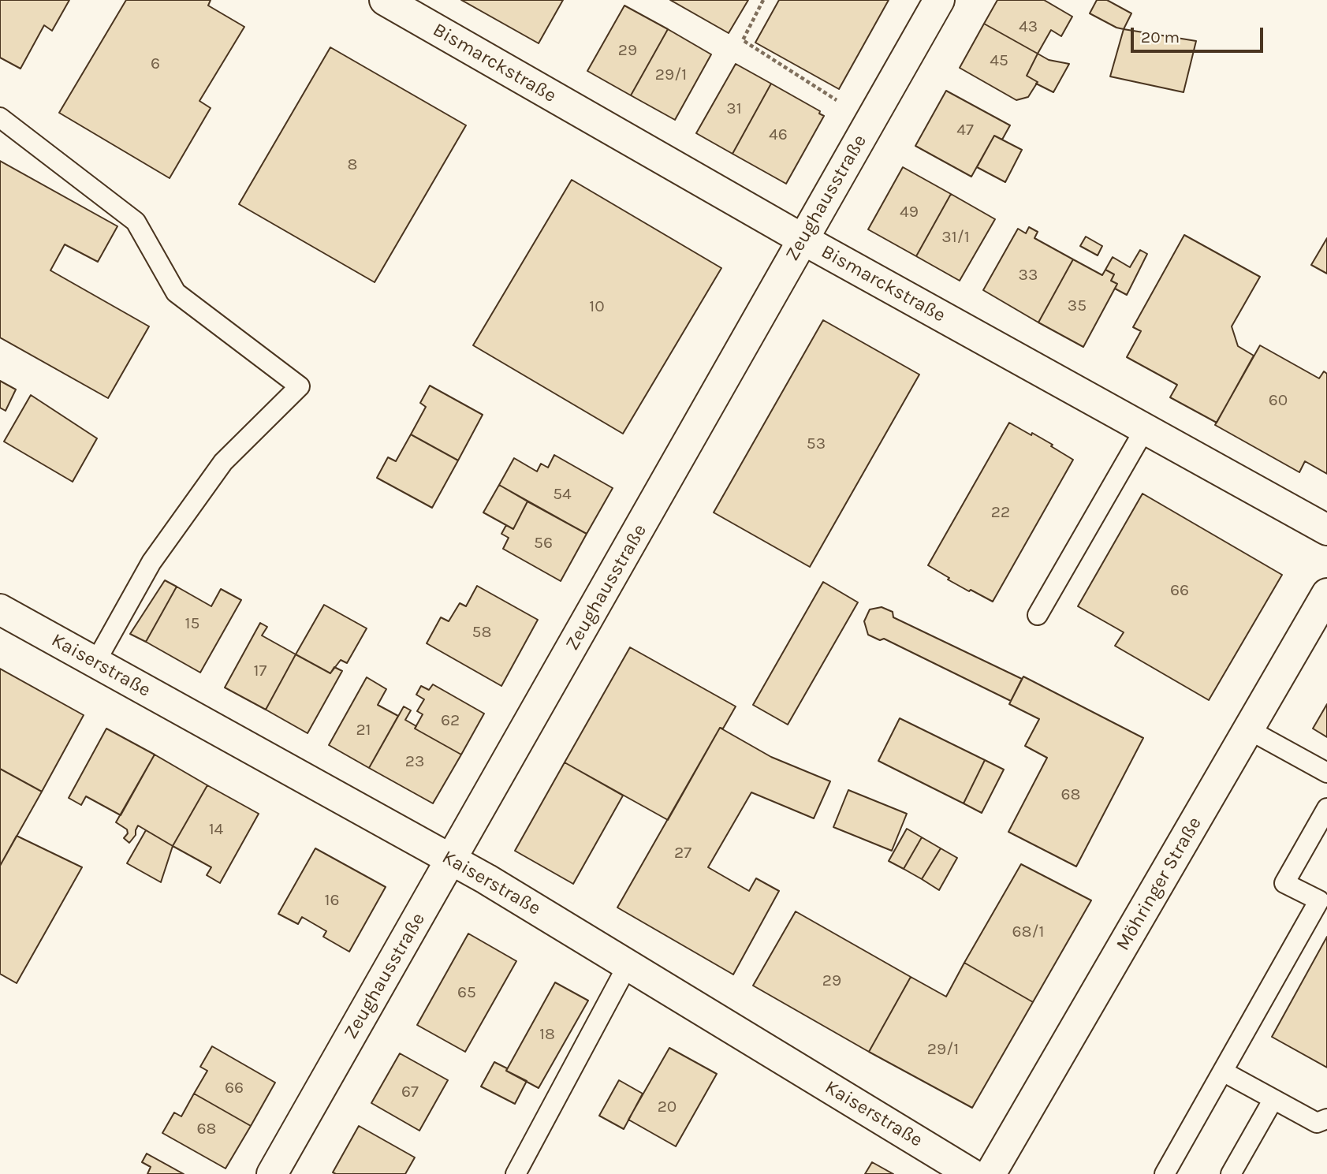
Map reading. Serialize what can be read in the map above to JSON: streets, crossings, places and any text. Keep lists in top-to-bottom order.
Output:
{
  "streets": {
    "street": [
      "Bismarckstraße",
      "Zeughausstraße",
      "Kaiserstraße",
      "Möhringer Straße"
    ]
  },
  "crossings": [
    ["Bismarckstraße", "Zeughausstraße"],
    ["Zeughausstraße", "Kaiserstraße"]
  ],
  "house_numbers": [
    "43",
    "29",
    "45",
    "6",
    "29/1",
    "31",
    "47",
    "46",
    "8",
    "49",
    "31/1",
    "33",
    "35",
    "10",
    "60",
    "53",
    "54",
    "22",
    "56",
    "66",
    "15",
    "58",
    "17",
    "62",
    "21",
    "23",
    "68",
    "14",
    "27",
    "16",
    "68/1",
    "29",
    "65",
    "18",
    "29/1",
    "66",
    "67",
    "20",
    "68"
  ],
  "scale_bar": "20 m"
}
